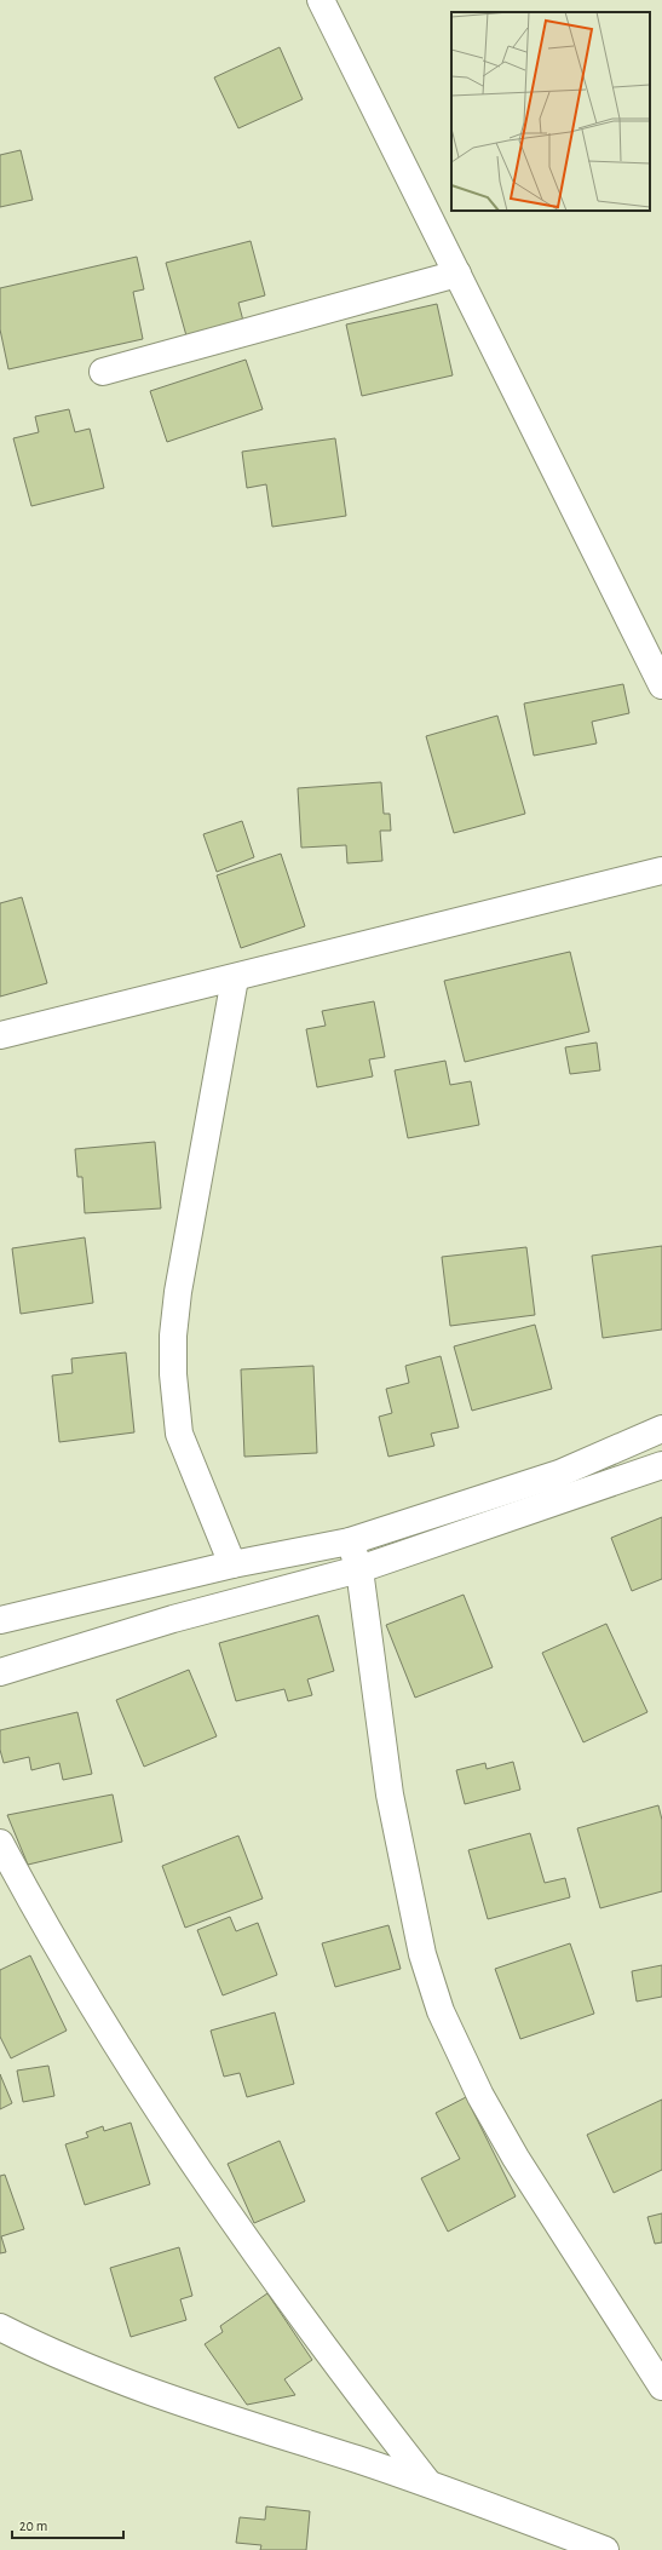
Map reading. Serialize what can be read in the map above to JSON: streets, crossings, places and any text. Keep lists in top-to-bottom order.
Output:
{
  "scale_bar": "20 m"
}
